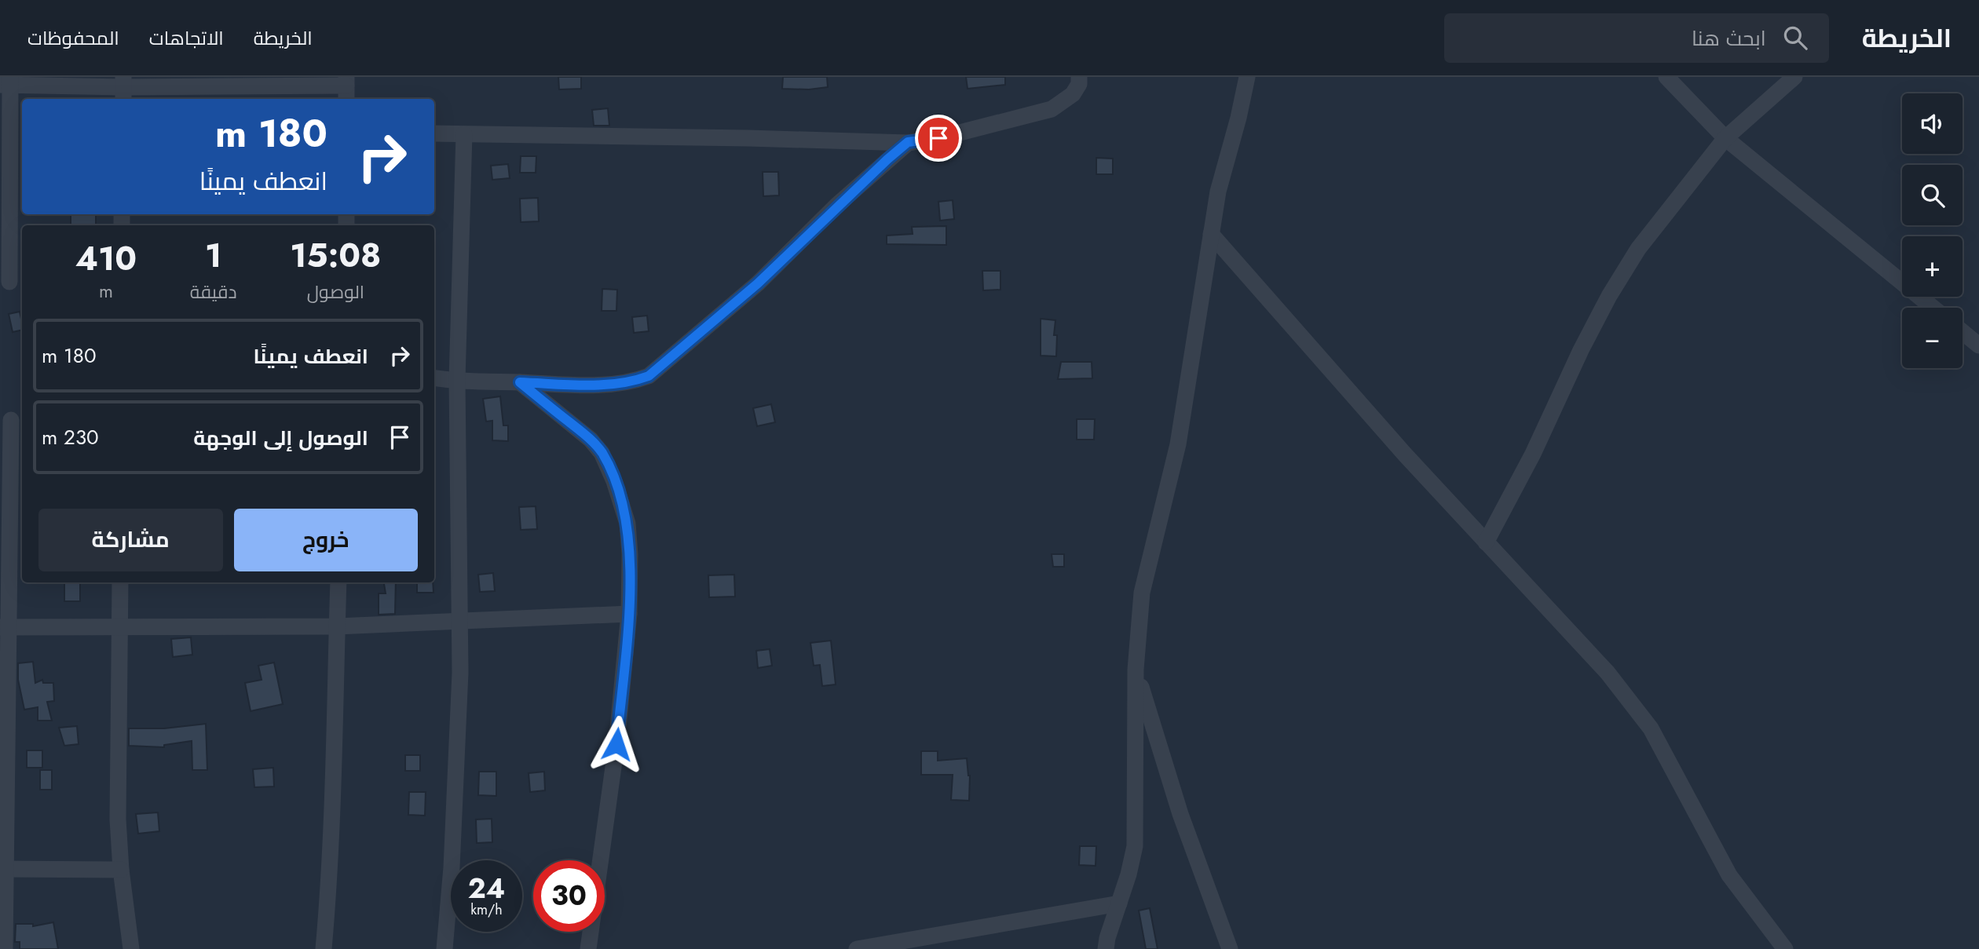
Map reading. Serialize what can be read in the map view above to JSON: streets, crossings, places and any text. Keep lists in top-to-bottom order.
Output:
{
  "page": {
    "header": "الخريطة",
    "search": "ابحث هنا",
    "nav": ["الخريطة", "الاتجاهات", "المحفوظات"],
    "map_buttons": ["+", "−"],
    "turn": ["180 m", "انعطف يمينًا"],
    "eta": [
      "15:08",
      "الوصول",
      "1",
      "دقيقة",
      "410",
      "m"
    ],
    "list": [
      {
        "name": "انعطف يمينًا",
        "value": "180 m"
      },
      {
        "name": "الوصول إلى الوجهة",
        "value": "230 m"
      }
    ],
    "buttons": ["خروج", "مشاركة"],
    "speed": "24 km/h",
    "limit": "30"
  }
}
